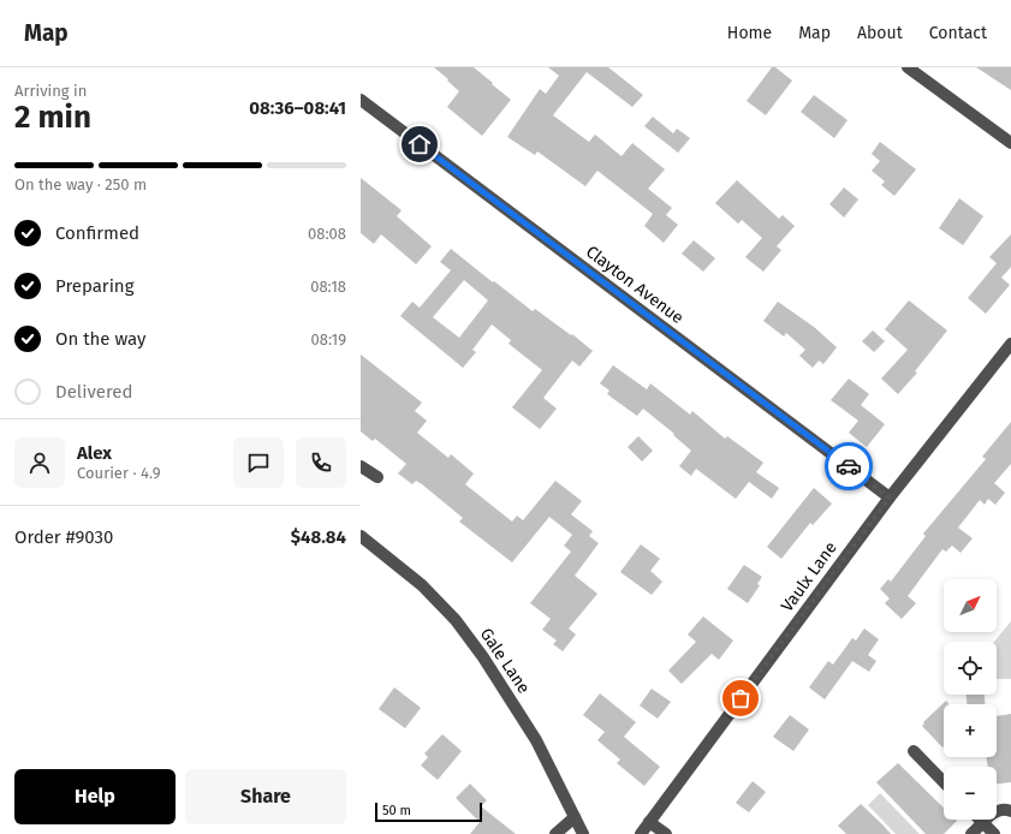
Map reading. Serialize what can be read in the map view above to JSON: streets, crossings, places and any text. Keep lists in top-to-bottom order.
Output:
{
  "streets": {
    "street": ["Clayton Avenue", "Vaulx Lane", "Gale Lane"]
  },
  "crossings": [
    ["Clayton Avenue", "Vaulx Lane"]
  ],
  "scale_bar": "50 m",
  "north": "top right",
  "page": {
    "header": "Map",
    "nav": [
      "Home",
      "Map",
      "About",
      "Contact"
    ],
    "heading": ["2 min", "Arriving in", "08:36–08:41"],
    "panel": [
      "Alex",
      "Courier · 4.9",
      "Order #9030",
      "$48.84"
    ],
    "bar": "On the way · 250 m",
    "list": [
      ["Confirmed", "08:08"],
      ["Preparing", "08:18"],
      ["On the way", "08:19"],
      "Delivered"
    ],
    "map_buttons": ["+", "−"],
    "buttons": ["Help", "Share"],
    "scale": "50 m"
  }
}
